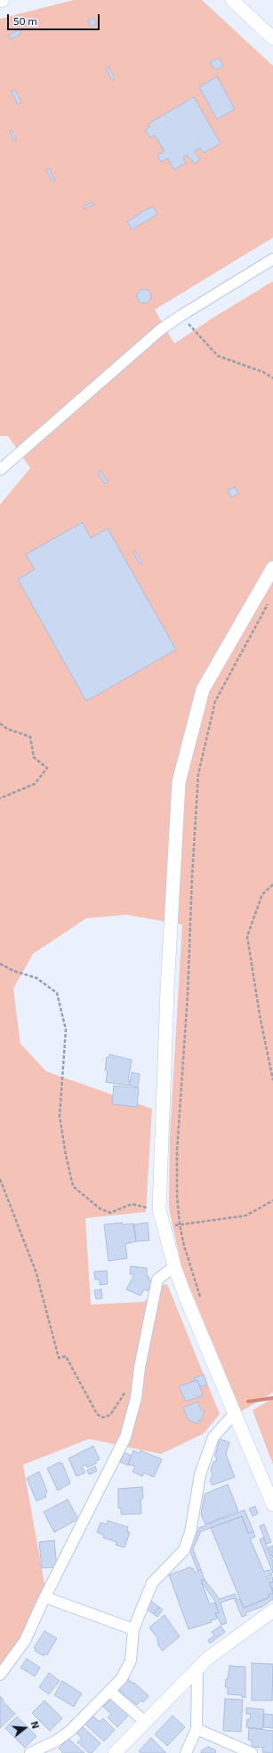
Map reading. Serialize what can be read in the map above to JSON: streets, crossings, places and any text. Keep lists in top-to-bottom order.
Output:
{
  "scale_bar": "50 m",
  "north": "right"
}
